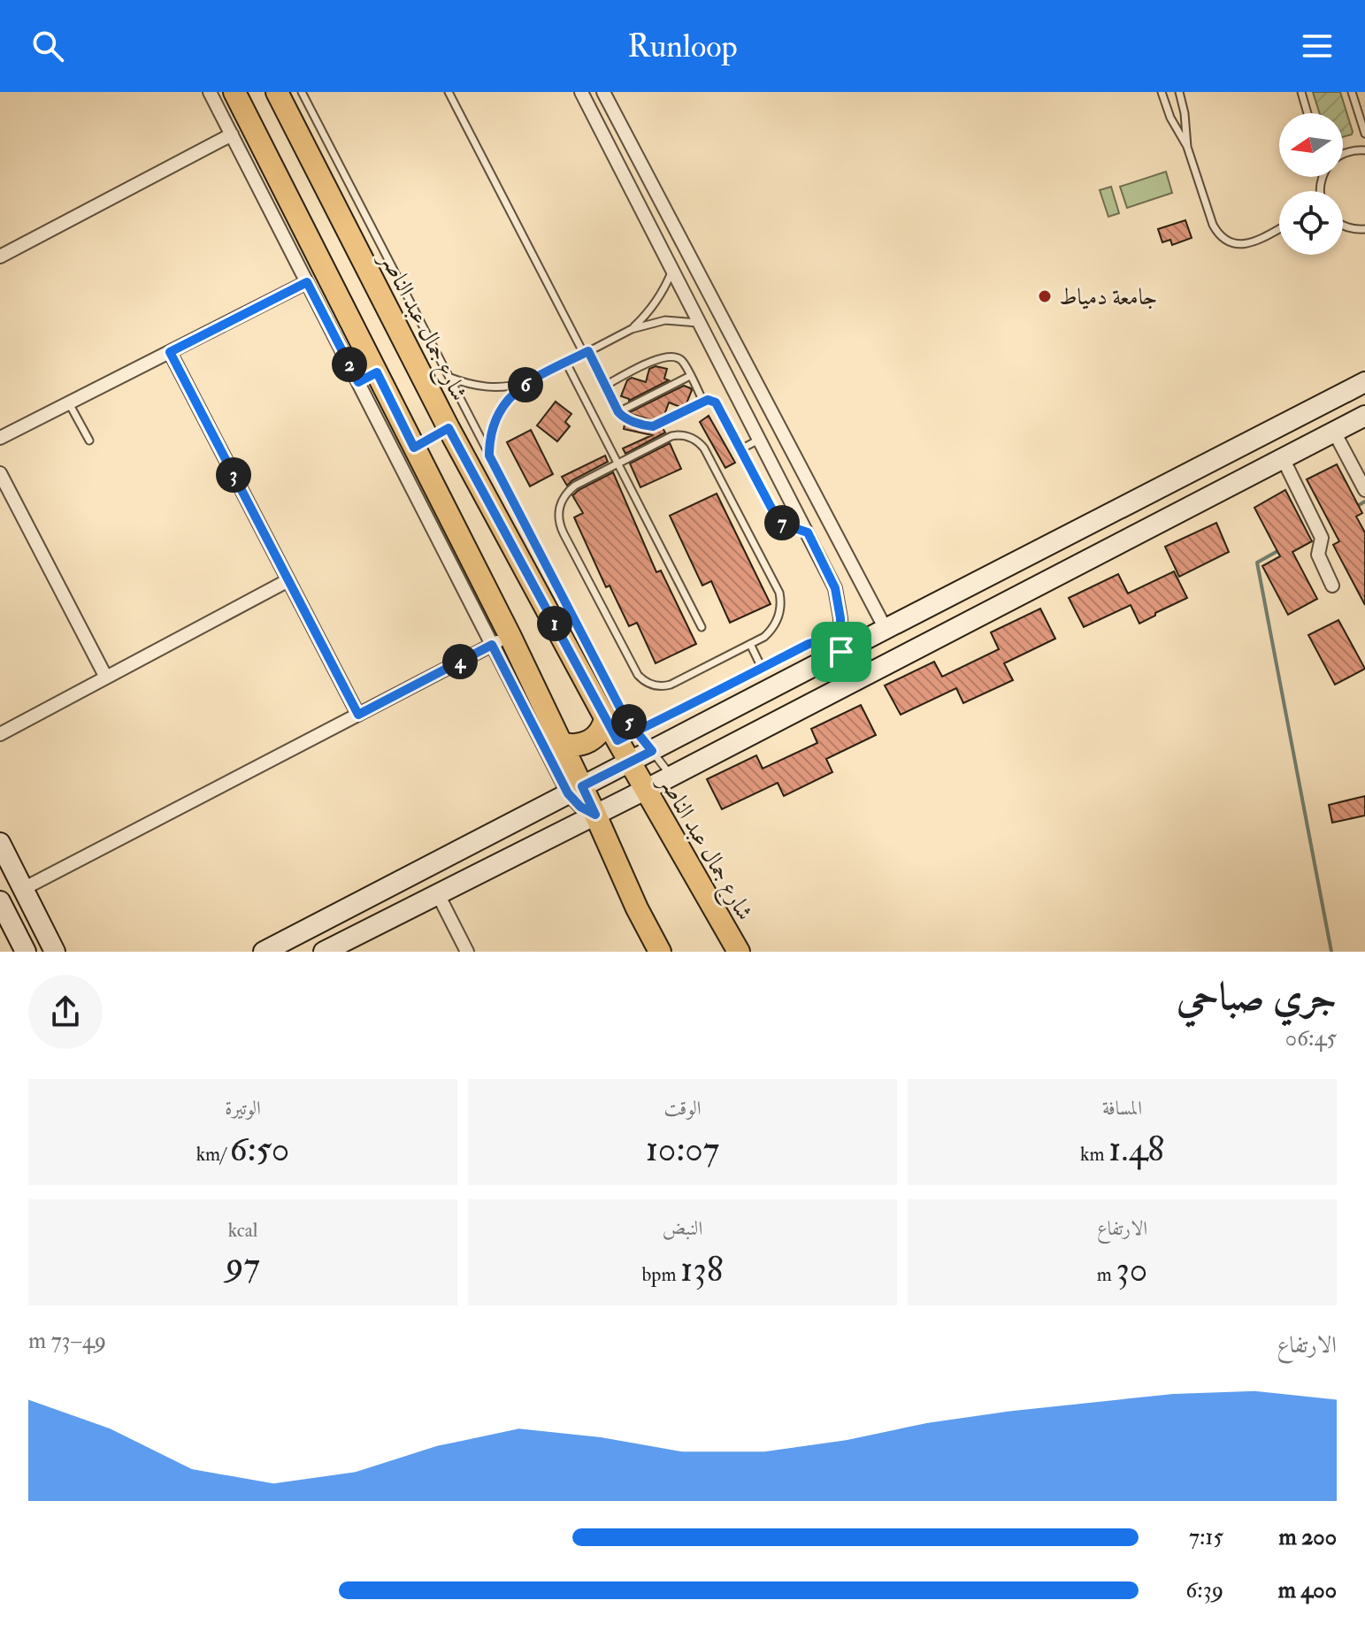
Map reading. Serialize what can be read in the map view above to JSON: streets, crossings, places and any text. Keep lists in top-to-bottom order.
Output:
{
  "streets": {
    "main road": ["شارع جمال عبد الناصر"]
  },
  "places": ["جامعة دمياط"],
  "north": "left",
  "page": {
    "header": "Runloop",
    "pins": [
      "2",
      "6",
      "3",
      "7",
      "1",
      "4",
      "5"
    ],
    "heading": ["جري صباحي", "06:45"],
    "stats": [
      ["المسافة", "1.48 km"],
      ["الوقت", "10:07"],
      ["الوتيرة", "6:50 /km"],
      ["الارتفاع", "30 m"],
      ["النبض", "138 bpm"],
      ["kcal", "97"]
    ],
    "chart": ["الارتفاع", "49–73 m"],
    "list": [
      {
        "name": "200 m",
        "note": "7:15"
      },
      {
        "name": "400 m",
        "note": "6:39"
      }
    ]
  }
}
